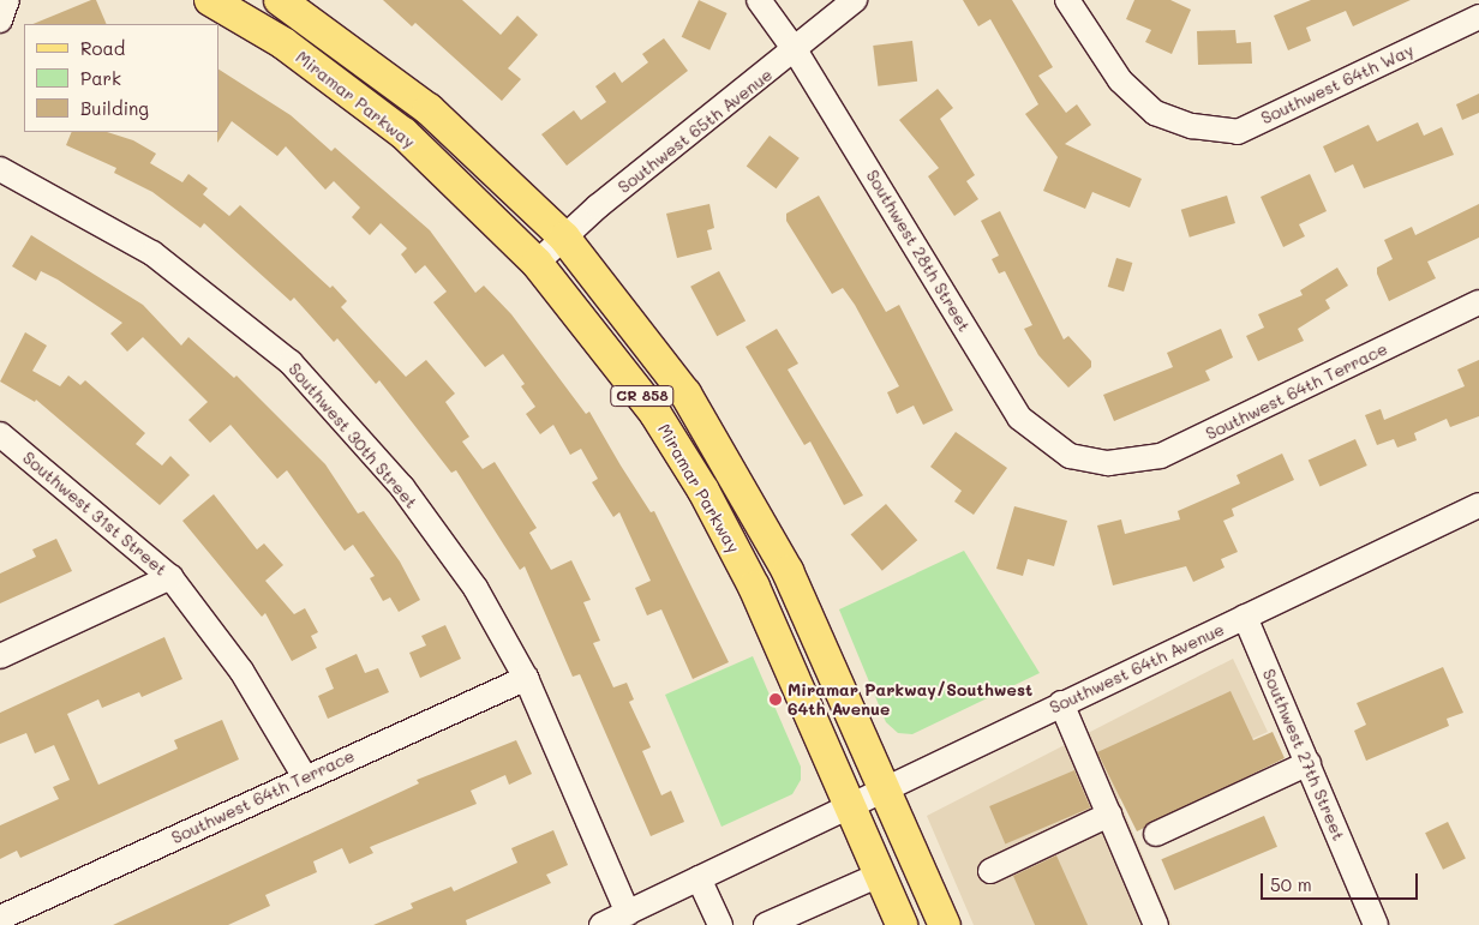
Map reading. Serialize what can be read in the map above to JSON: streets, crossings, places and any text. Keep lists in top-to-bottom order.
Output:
{
  "streets": {
    "main road": ["Miramar Parkway", "CR 858"],
    "street": [
      "Southwest 64th Way",
      "Southwest 65th Avenue",
      "Southwest 28th Street",
      "Southwest 64th Terrace",
      "Southwest 30th Street",
      "Southwest 31st Street",
      "Southwest 64th Avenue",
      "Southwest 27th Street"
    ]
  },
  "crossings": [
    ["Miramar Parkway", "Southwest 65th Avenue"],
    ["Miramar Parkway", "Southwest 64th Avenue"],
    ["Southwest 65th Avenue", "Southwest 28th Street"],
    ["Southwest 65th Avenue", "CR 858"],
    ["Southwest 28th Street", "Southwest 64th Terrace"],
    ["Southwest 64th Terrace", "Southwest 30th Street"],
    ["Southwest 64th Terrace", "Southwest 31st Street"],
    ["CR 858", "Southwest 64th Avenue"],
    ["Southwest 30th Street", "Southwest 64th Avenue"],
    ["Southwest 64th Avenue", "Southwest 27th Street"]
  ],
  "places": ["Miramar Parkway/Southwest 64th Avenue"],
  "legend": ["Road", "Park", "Building"],
  "scale_bar": "50 m"
}
